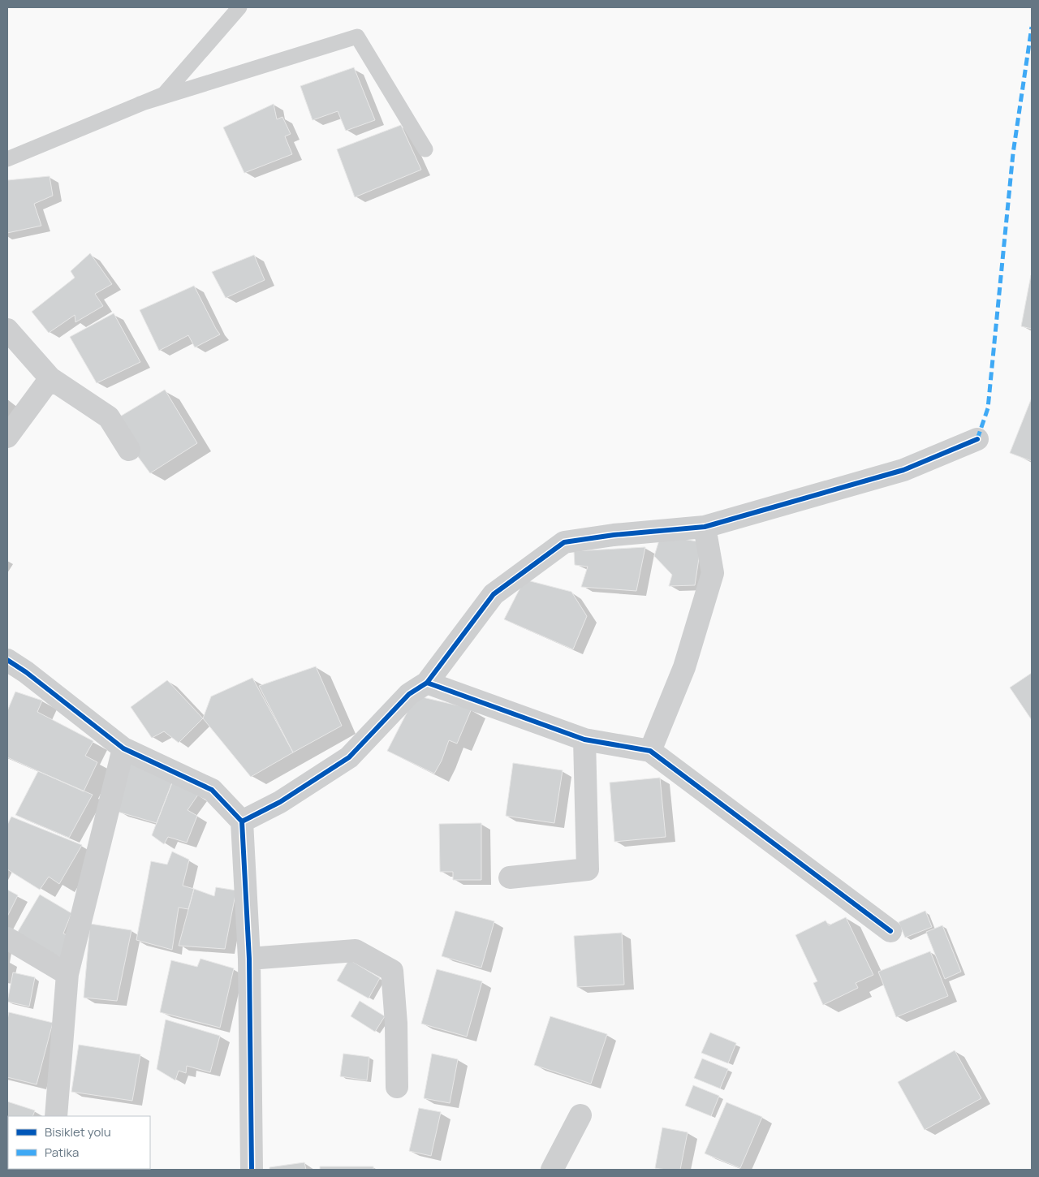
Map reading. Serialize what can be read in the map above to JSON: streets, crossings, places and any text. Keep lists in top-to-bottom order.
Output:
{
  "legend": ["Bisiklet yolu", "Patika"]
}
